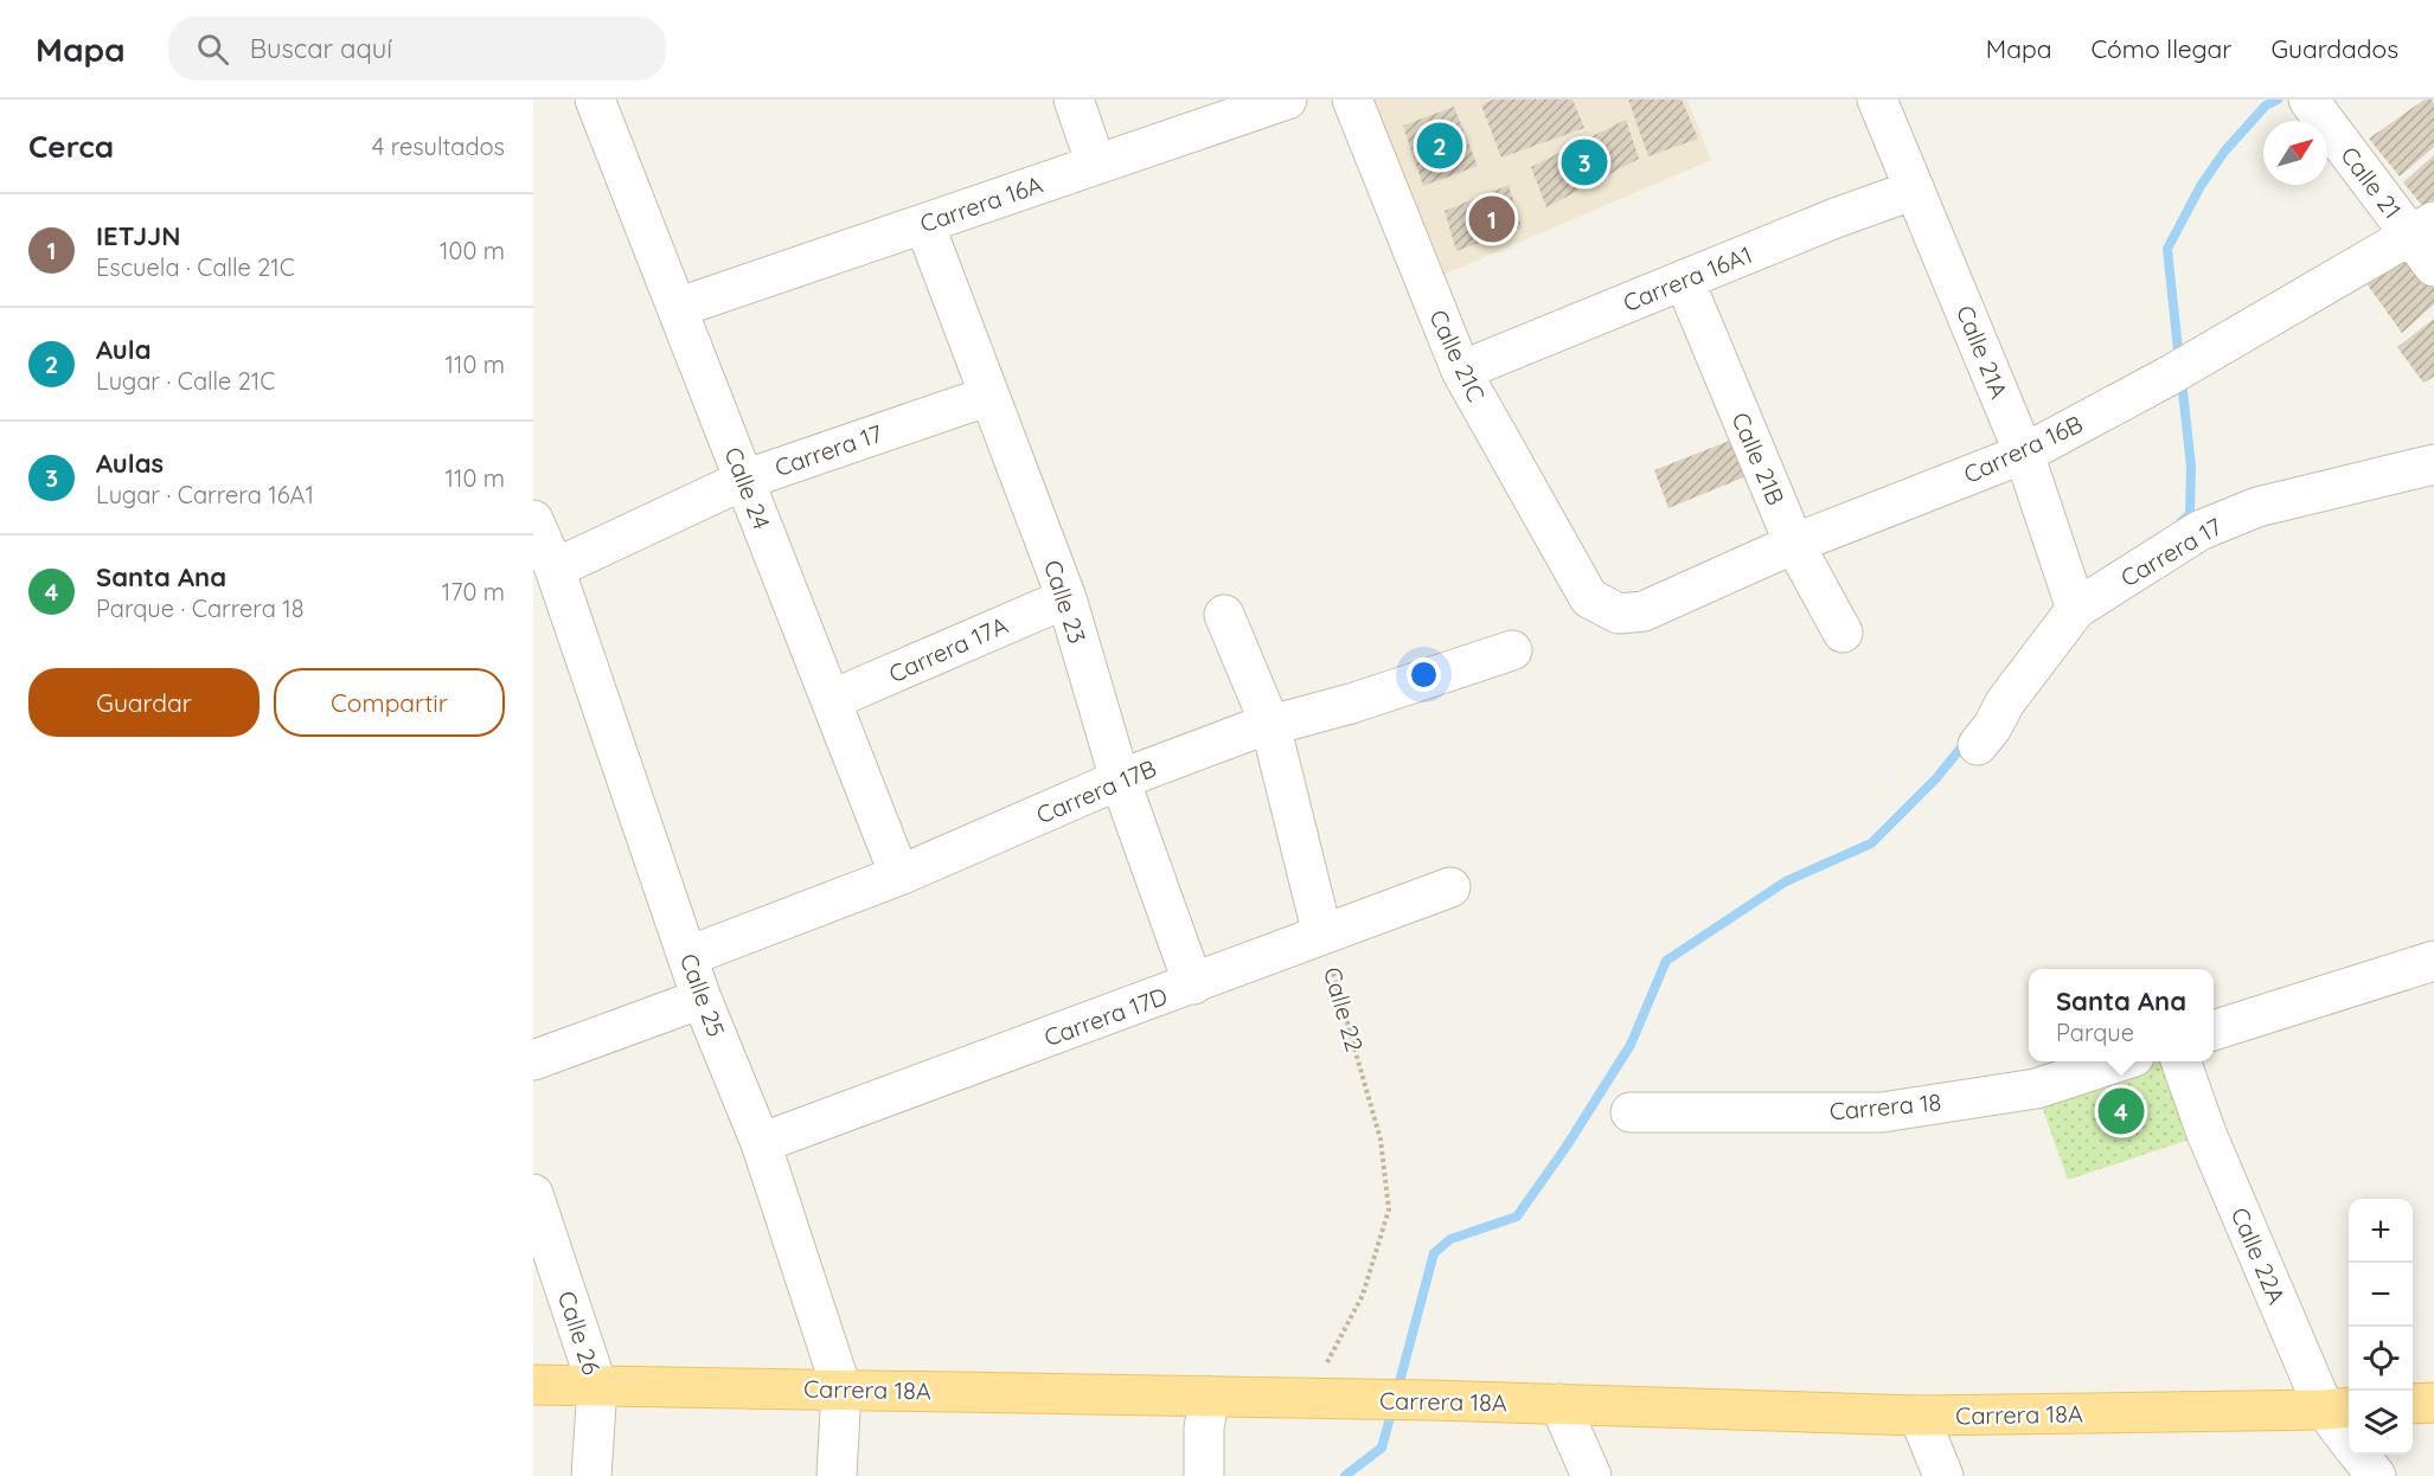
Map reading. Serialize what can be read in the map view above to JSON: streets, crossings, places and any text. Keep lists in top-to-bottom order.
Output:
{
  "streets": {
    "main road": ["Carrera 18A"],
    "street": [
      "Calle 21",
      "Carrera 16A",
      "Carrera 16A1",
      "Calle 21A",
      "Calle 21C",
      "Carrera 16B",
      "Carrera 17",
      "Calle 21B",
      "Calle 24",
      "Calle 23",
      "Carrera 17A",
      "Carrera 17B",
      "Calle 25",
      "Calle 22",
      "Carrera 17D",
      "Carrera 18",
      "Calle 22A",
      "Calle 26"
    ]
  },
  "crossings": [
    ["Calle 21", "Carrera 16B"],
    ["Carrera 16A", "Calle 24"],
    ["Carrera 16A", "Calle 23"],
    ["Carrera 16A1", "Calle 21A"],
    ["Carrera 16A1", "Calle 21C"],
    ["Carrera 16A1", "Calle 21B"],
    ["Calle 21A", "Carrera 16B"],
    ["Calle 21A", "Carrera 17"],
    ["Calle 21C", "Carrera 16B"],
    ["Carrera 16B", "Calle 21B"],
    ["Carrera 17", "Calle 24"],
    ["Carrera 17", "Calle 23"],
    ["Carrera 17", "Calle 25"],
    ["Calle 24", "Carrera 17A"],
    ["Calle 24", "Carrera 17B"],
    ["Calle 23", "Carrera 17A"],
    ["Calle 23", "Carrera 17B"],
    ["Calle 23", "Carrera 17D"],
    ["Carrera 17B", "Calle 25"],
    ["Carrera 17B", "Calle 22"],
    ["Calle 25", "Carrera 17D"],
    ["Calle 25", "Carrera 18A"],
    ["Calle 22", "Carrera 17D"],
    ["Calle 22", "Carrera 18A"],
    ["Calle 22A", "Carrera 18A"],
    ["Calle 26", "Carrera 18A"]
  ],
  "north": "top right",
  "page": {
    "header": "Mapa",
    "search": "Buscar aquí",
    "nav": ["Mapa", "Cómo llegar", "Guardados"],
    "heading": ["Cerca", "4 resultados"],
    "pins": [
      "2",
      "3",
      "1",
      "4"
    ],
    "list": [
      {
        "mark": "1",
        "name": "IETJJN",
        "note": "Escuela · Calle 21C",
        "value": "100 m"
      },
      {
        "mark": "2",
        "name": "Aula",
        "note": "Lugar · Calle 21C",
        "value": "110 m"
      },
      {
        "mark": "3",
        "name": "Aulas",
        "note": "Lugar · Carrera 16A1",
        "value": "110 m"
      },
      {
        "mark": "4",
        "name": "Santa Ana",
        "note": "Parque · Carrera 18",
        "value": "170 m"
      }
    ],
    "buttons": ["Guardar", "Compartir"],
    "popup": ["Santa Ana", "Parque"],
    "map_buttons": ["+", "−"]
  }
}
